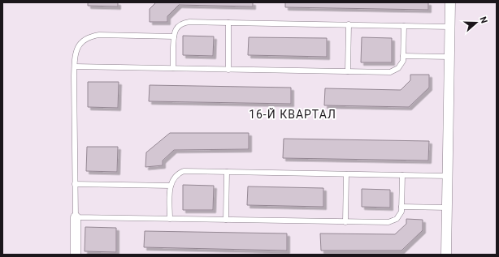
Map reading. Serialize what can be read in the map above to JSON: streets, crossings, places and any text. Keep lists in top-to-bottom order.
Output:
{
  "districts": ["16-Й КВАРТАЛ"],
  "north": "right"
}
